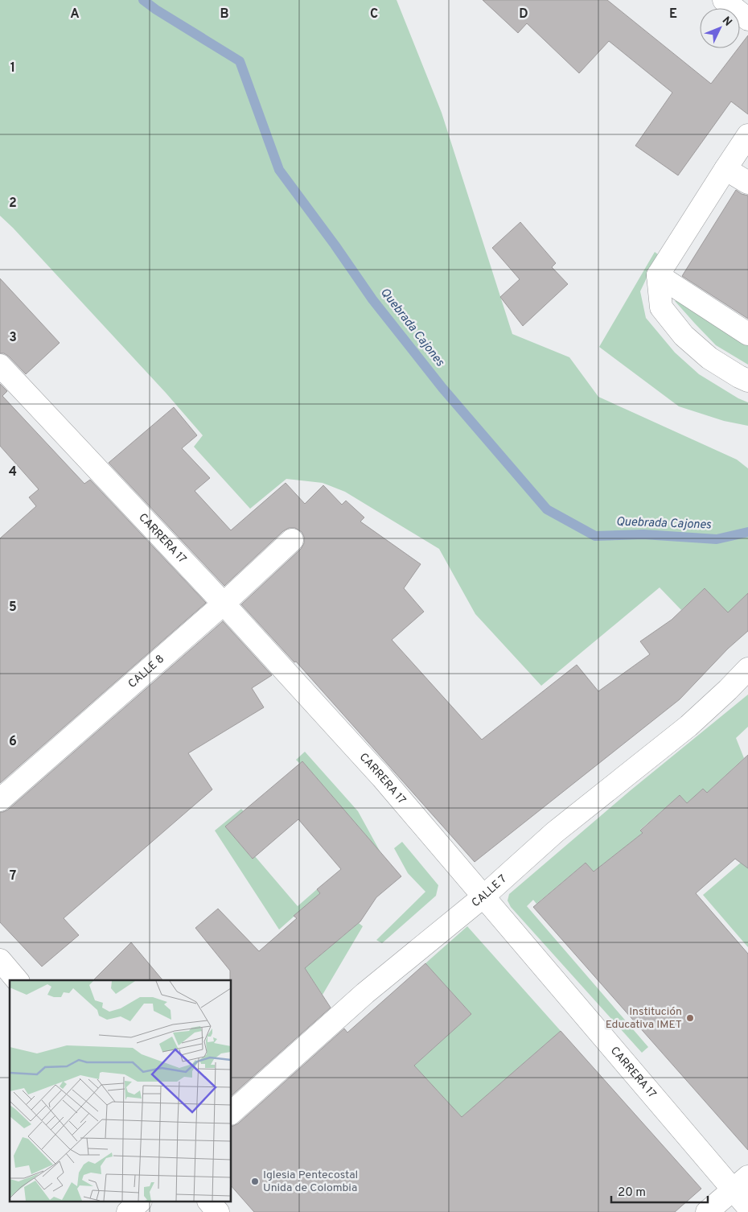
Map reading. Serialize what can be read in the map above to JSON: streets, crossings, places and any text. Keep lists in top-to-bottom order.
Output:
{
  "streets": {
    "street": ["CARRERA 17", "CALLE 8", "CALLE 7"]
  },
  "crossings": [
    ["CARRERA 17", "CALLE 8"],
    ["CARRERA 17", "CALLE 7"]
  ],
  "water": ["Quebrada Cajones"],
  "places": ["Institución Educativa IMET", "Iglesia Pentecostal Unida de Colombia"],
  "scale_bar": "20 m",
  "north": "top right",
  "grid": {
    "columns": [
      "A",
      "B",
      "C",
      "D",
      "E"
    ],
    "rows": [
      "1",
      "2",
      "3",
      "4",
      "5",
      "6",
      "7"
    ]
  }
}
